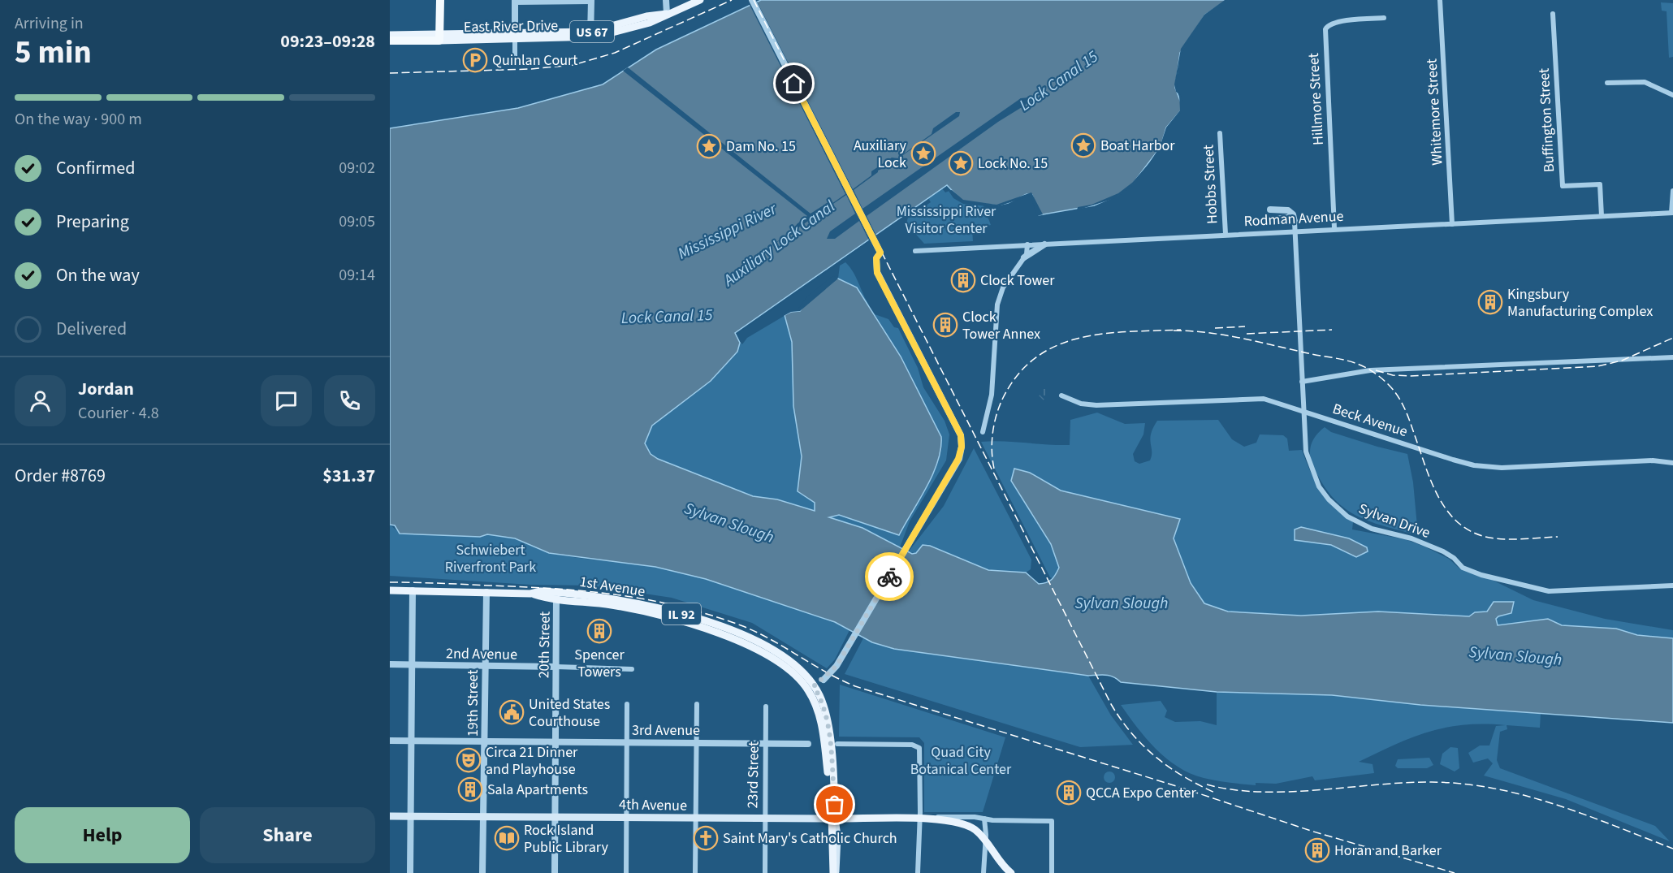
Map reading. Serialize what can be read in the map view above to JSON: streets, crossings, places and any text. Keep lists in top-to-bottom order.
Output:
{
  "streets": {
    "highway": ["US 67"],
    "main road": [
      "East River Drive",
      "1st Avenue",
      "IL 92",
      "4th Avenue"
    ],
    "street": [
      "Hillmore Street",
      "Whitemore Street",
      "Buffington Street",
      "Hobbs Street",
      "Rodman Avenue",
      "Beck Avenue",
      "Sylvan Drive",
      "20th Street",
      "2nd Avenue",
      "19th Street",
      "3rd Avenue",
      "23rd Street"
    ]
  },
  "crossings": [
    ["East River Drive", "US 67"],
    ["Hillmore Street", "Rodman Avenue"],
    ["Whitemore Street", "Rodman Avenue"],
    ["Buffington Street", "Rodman Avenue"],
    ["Hobbs Street", "Rodman Avenue"],
    ["Rodman Avenue", "Sylvan Drive"],
    ["Beck Avenue", "Sylvan Drive"],
    ["1st Avenue", "IL 92"],
    ["1st Avenue", "20th Street"],
    ["1st Avenue", "19th Street"],
    ["IL 92", "4th Avenue"],
    ["20th Street", "2nd Avenue"],
    ["20th Street", "3rd Avenue"],
    ["20th Street", "4th Avenue"],
    ["2nd Avenue", "19th Street"],
    ["19th Street", "3rd Avenue"],
    ["19th Street", "4th Avenue"],
    ["3rd Avenue", "23rd Street"],
    ["23rd Street", "4th Avenue"]
  ],
  "water": [
    "Lock Canal 15",
    "Mississippi River",
    "Auxiliary Lock Canal",
    "Sylvan Slough"
  ],
  "parks": ["Mississippi River Visitor Center", "Schwiebert Riverfront Park", "Quad City Botanical Center"],
  "places": {
    "parking": ["Quinlan Court"],
    "place": [
      "Boat Harbor",
      "Dam No. 15",
      "Auxiliary Lock",
      "Lock No. 15"
    ],
    "building": [
      "Clock Tower",
      "Kingsbury Manufacturing Complex",
      "Clock Tower Annex",
      "Spencer Towers",
      "Sala Apartments",
      "QCCA Expo Center",
      "Horan and Barker"
    ],
    "public building": ["United States Courthouse"],
    "theatre": ["Circa 21 Dinner and Playhouse"],
    "library": ["Rock Island Public Library"],
    "church": ["Saint Mary's Catholic Church"]
  },
  "page": {
    "heading": ["5 min", "Arriving in", "09:23–09:28"],
    "panel": [
      "Jordan",
      "Courier · 4.8",
      "Order #8769",
      "$31.37"
    ],
    "bar": "On the way · 900 m",
    "list": [
      ["Confirmed", "09:02"],
      ["Preparing", "09:05"],
      ["On the way", "09:14"],
      "Delivered"
    ],
    "buttons": ["Help", "Share"]
  }
}
